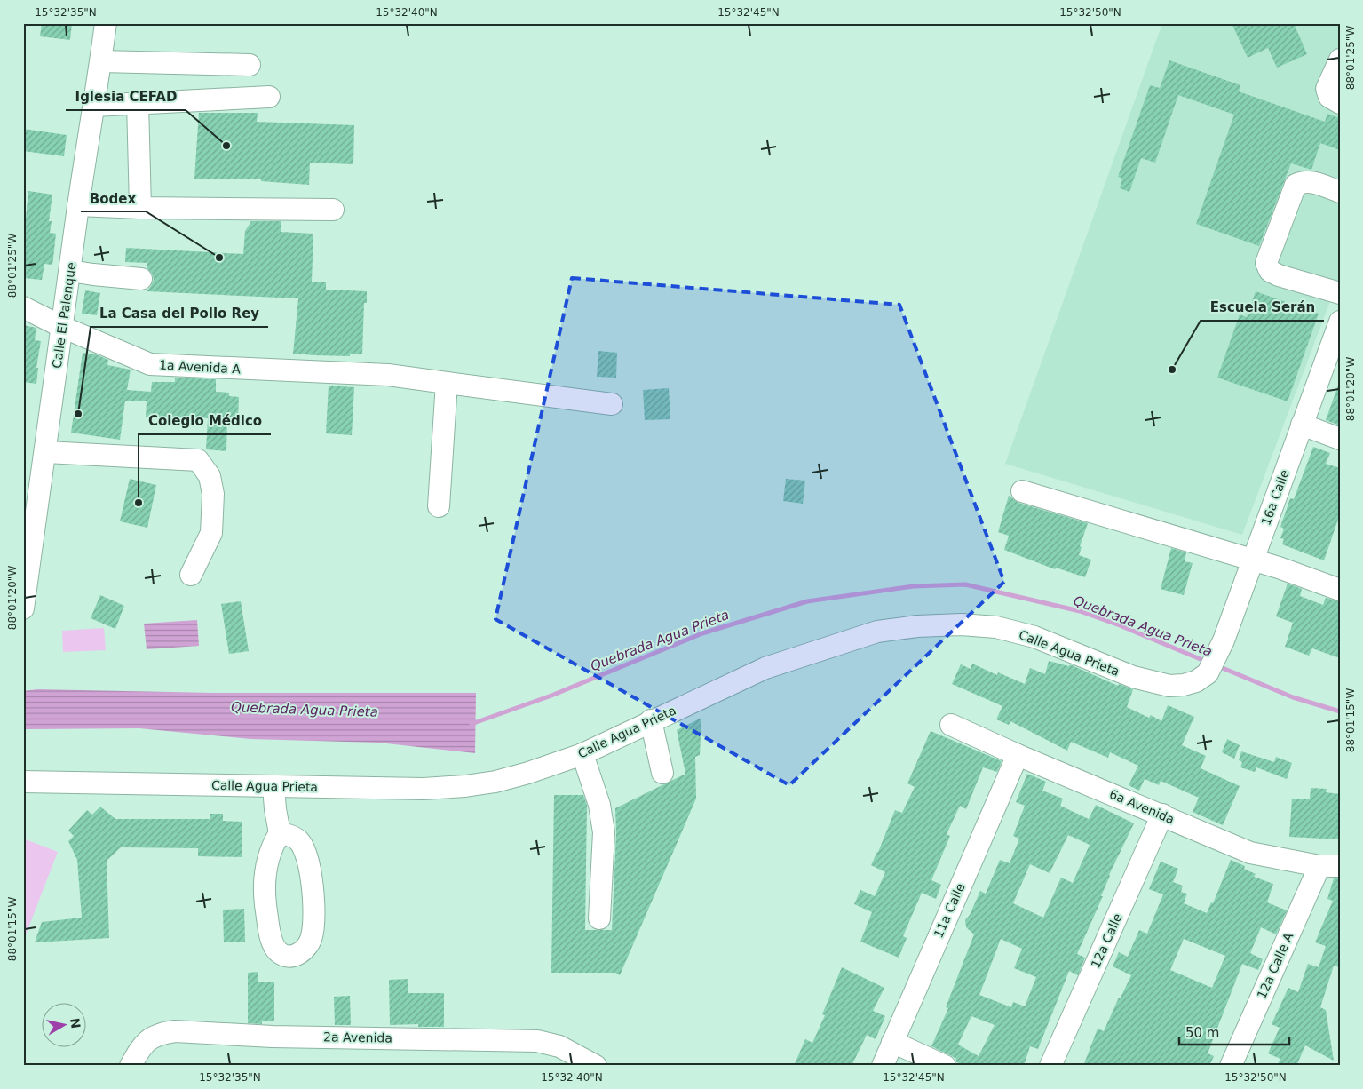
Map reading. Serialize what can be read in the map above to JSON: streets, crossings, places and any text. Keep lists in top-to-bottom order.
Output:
{
  "streets": {
    "street": [
      "Calle El Palenque",
      "1a Avenida A",
      "16a Calle",
      "Calle Agua Prieta",
      "6a Avenida",
      "11a Calle",
      "12a Calle",
      "12a Calle A",
      "2a Avenida"
    ]
  },
  "crossings": [
    ["Calle El Palenque", "1a Avenida A"],
    ["16a Calle", "Calle Agua Prieta"],
    ["6a Avenida", "11a Calle"],
    ["6a Avenida", "12a Calle"],
    ["6a Avenida", "12a Calle A"]
  ],
  "water": ["Quebrada Agua Prieta"],
  "places": [
    "Iglesia CEFAD",
    "Bodex",
    "Escuela Serán",
    "La Casa del Pollo Rey",
    "Colegio Médico"
  ],
  "scale_bar": "50 m",
  "north": "right",
  "coordinates": [
    "15°32'35\"N",
    "15°32'40\"N",
    "15°32'45\"N",
    "15°32'50\"N",
    "88°01'25\"W",
    "88°01'20\"W",
    "88°01'15\"W"
  ]
}
